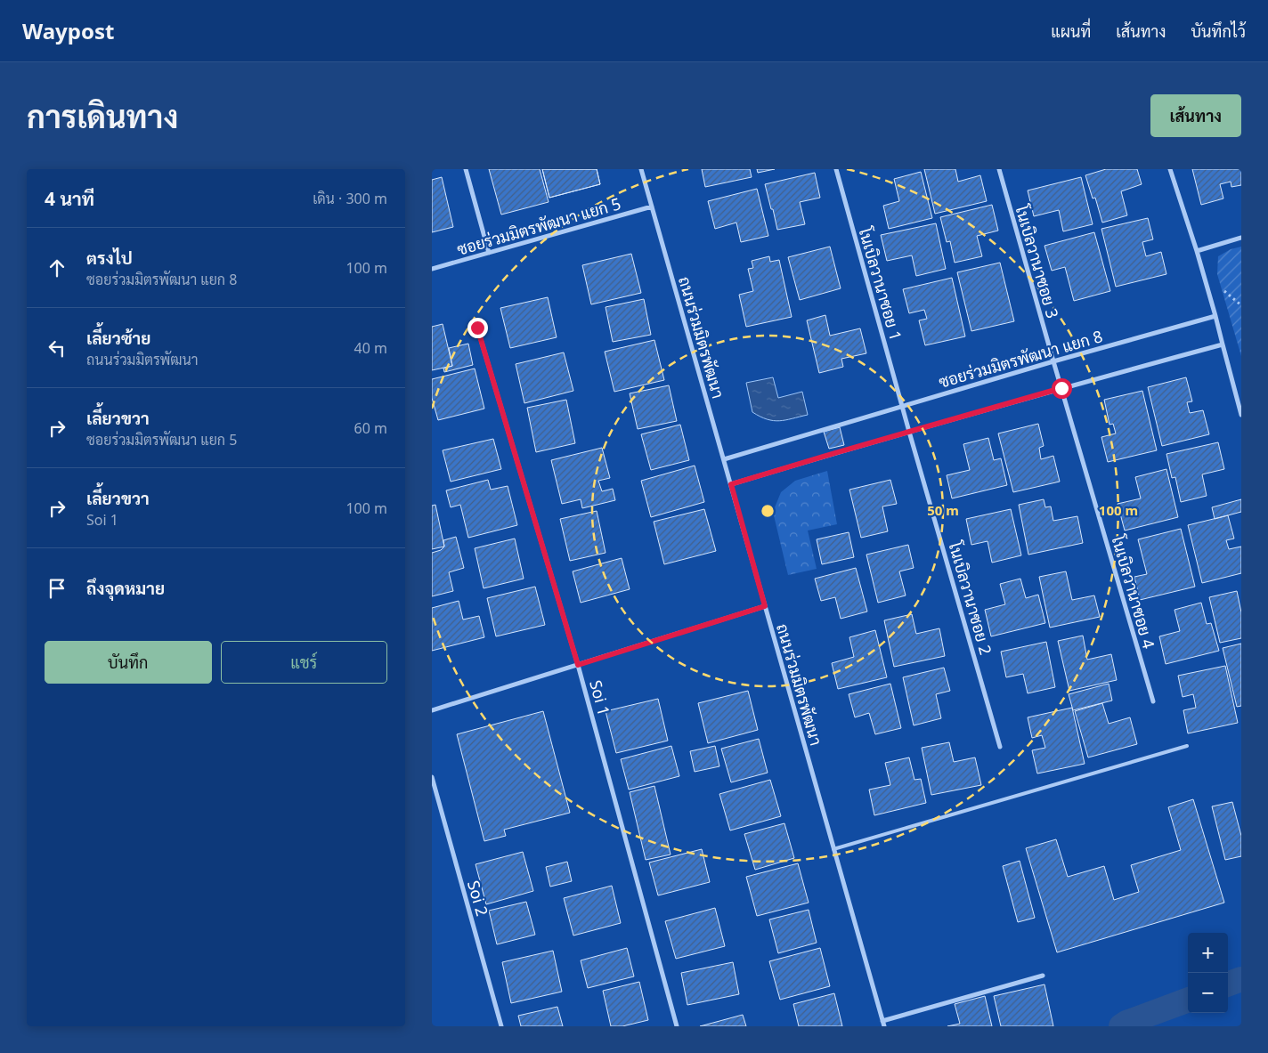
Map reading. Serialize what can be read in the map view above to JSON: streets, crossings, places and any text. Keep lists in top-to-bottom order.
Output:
{
  "streets": {
    "street": [
      "ซอยร่วมมิตรพัฒนา แยก 5",
      "โนเบิลวานาซอย 3",
      "โนเบิลวานาซอย 1",
      "ถนนร่วมมิตรพัฒนา",
      "ซอยร่วมมิตรพัฒนา แยก 8",
      "โนเบิลวานาซอย 4",
      "โนเบิลวานาซอย 2",
      "Soi 1",
      "Soi 2"
    ]
  },
  "crossings": [
    ["ซอยร่วมมิตรพัฒนา แยก 5", "ถนนร่วมมิตรพัฒนา"],
    ["โนเบิลวานาซอย 3", "ซอยร่วมมิตรพัฒนา แยก 8"],
    ["โนเบิลวานาซอย 3", "โนเบิลวานาซอย 4"],
    ["โนเบิลวานาซอย 1", "ซอยร่วมมิตรพัฒนา แยก 8"],
    ["โนเบิลวานาซอย 1", "โนเบิลวานาซอย 2"],
    ["ถนนร่วมมิตรพัฒนา", "ซอยร่วมมิตรพัฒนา แยก 8"],
    ["ซอยร่วมมิตรพัฒนา แยก 8", "โนเบิลวานาซอย 4"],
    ["ซอยร่วมมิตรพัฒนา แยก 8", "โนเบิลวานาซอย 2"]
  ],
  "page": {
    "header": "Waypost",
    "nav": ["แผนที่", "เส้นทาง", "บันทึกไว้"],
    "buttons": [
      "เส้นทาง",
      ["บันทึก", "แชร์"]
    ],
    "title": "การเดินทาง",
    "heading": ["4 นาที", "เดิน · 300 m"],
    "list": [
      ["ตรงไป", "ซอยร่วมมิตรพัฒนา แยก 8", "100 m"],
      ["เลี้ยวซ้าย", "ถนนร่วมมิตรพัฒนา", "40 m"],
      ["เลี้ยวขวา", "ซอยร่วมมิตรพัฒนา แยก 5", "60 m"],
      ["เลี้ยวขวา", "Soi 1", "100 m"],
      "ถึงจุดหมาย"
    ],
    "map_buttons": ["+", "−"]
  },
  "rings": ["50 m", "100 m"]
}
